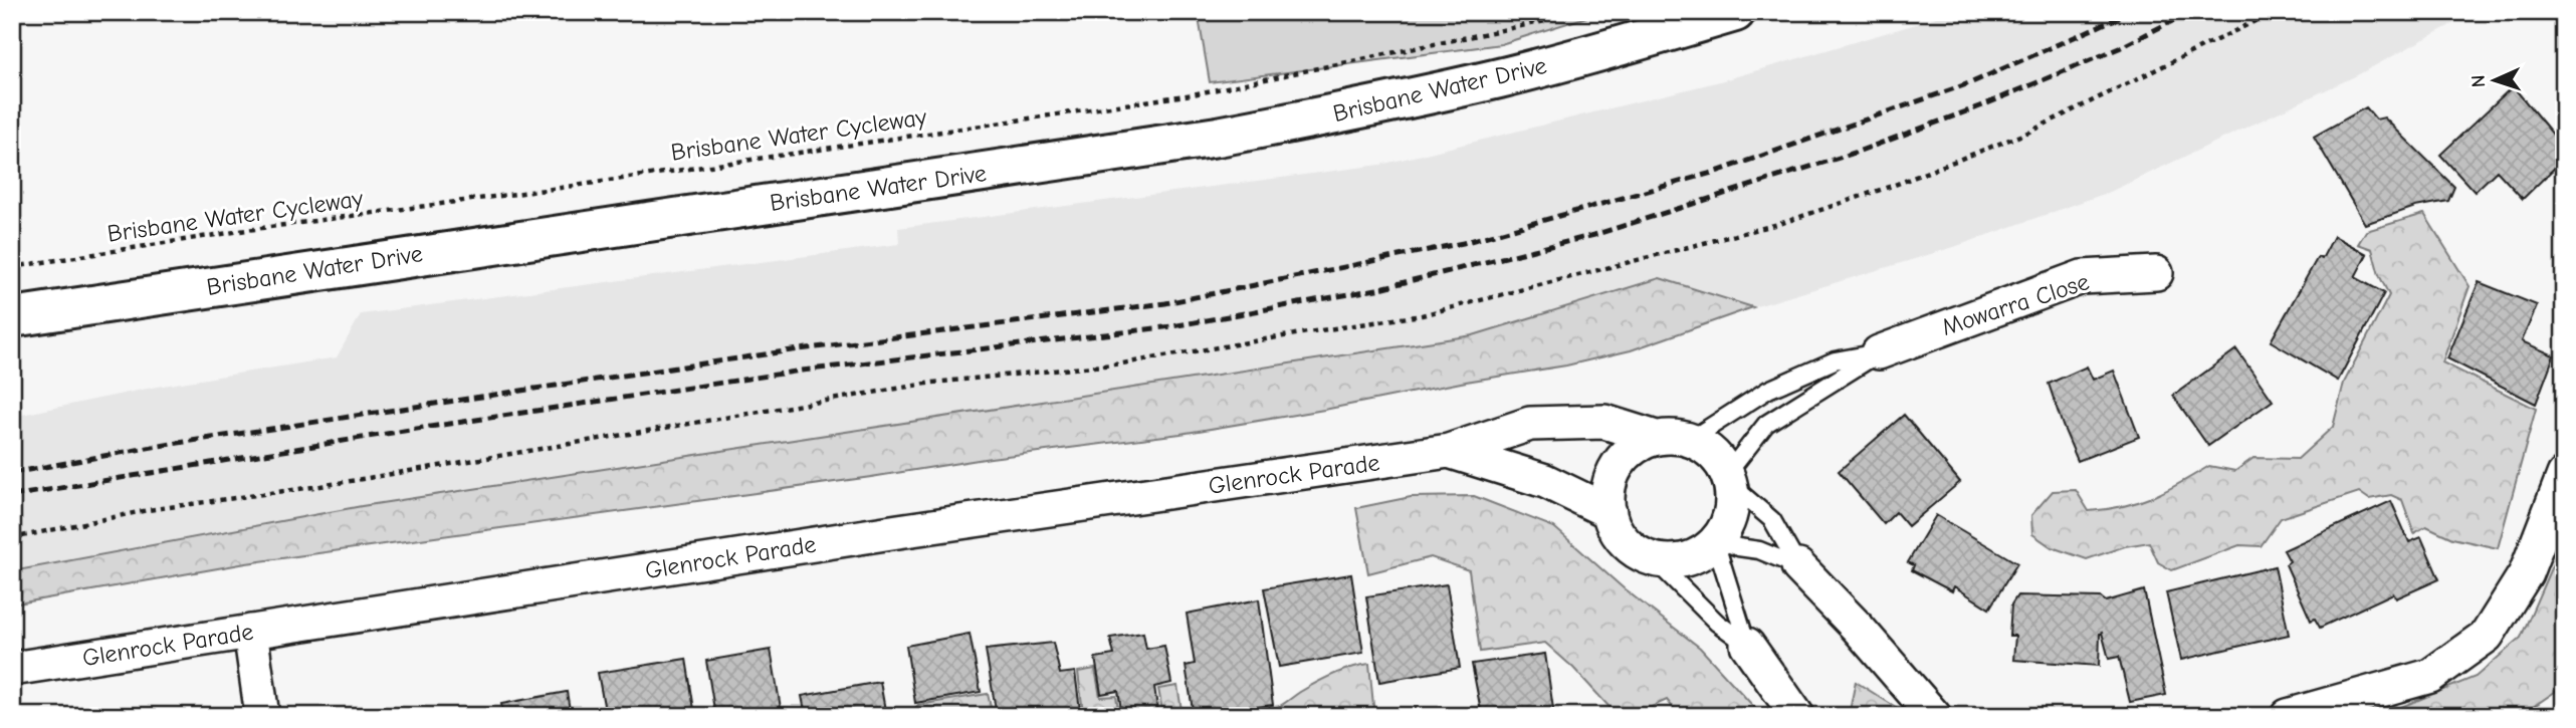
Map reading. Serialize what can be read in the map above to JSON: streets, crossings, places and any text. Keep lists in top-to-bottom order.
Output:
{
  "streets": {
    "main road": ["Brisbane Water Drive"],
    "street": ["Mowarra Close", "Glenrock Parade"],
    "path": ["Brisbane Water Cycleway"]
  },
  "crossings": [
    ["Mowarra Close", "Glenrock Parade"]
  ],
  "north": "left"
}
